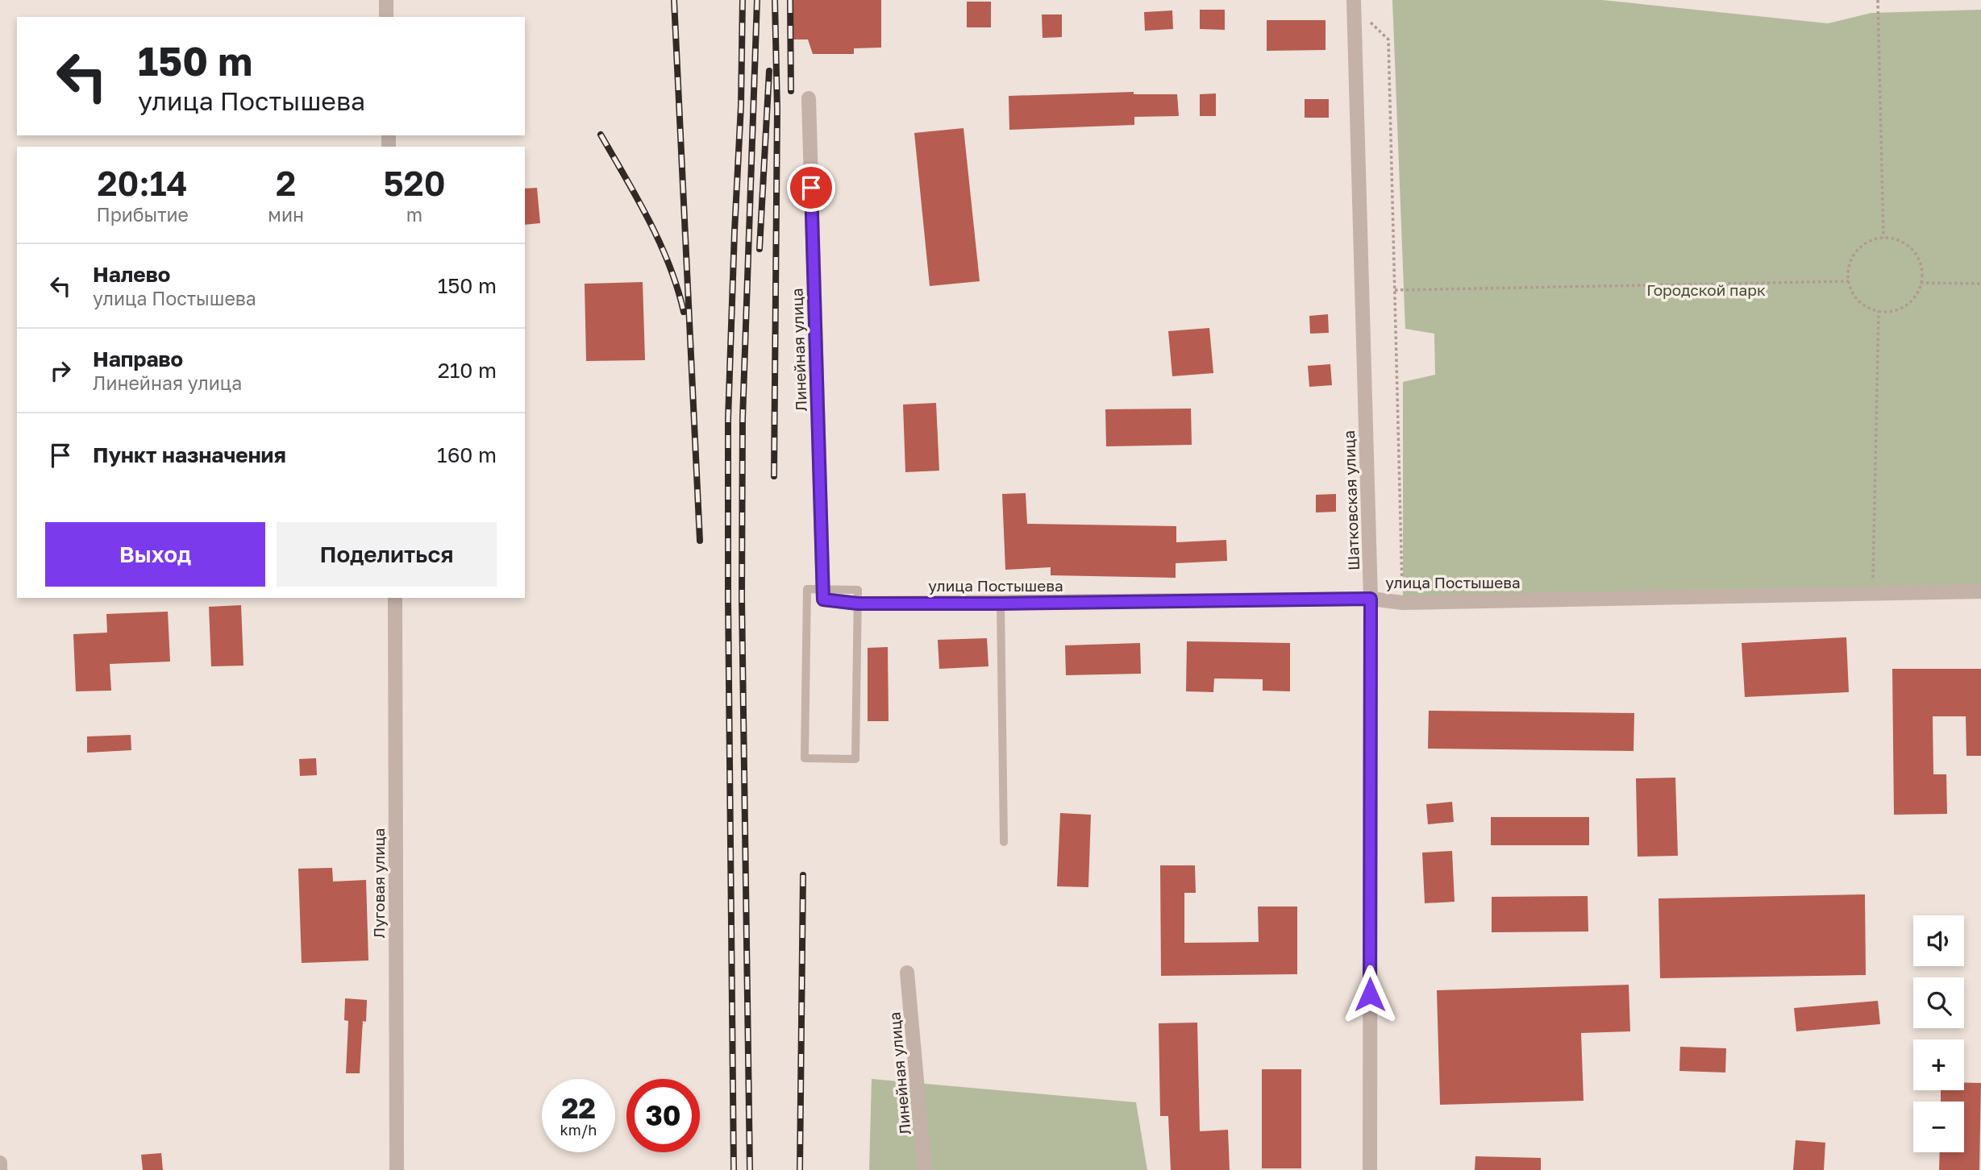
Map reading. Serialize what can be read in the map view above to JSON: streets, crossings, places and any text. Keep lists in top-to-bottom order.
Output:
{
  "streets": {
    "street": [
      "Линейная улица",
      "Шатковская улица",
      "улица Постышева",
      "Луговая улица"
    ]
  },
  "crossings": [
    ["Линейная улица", "улица Постышева"],
    ["Шатковская улица", "улица Постышева"]
  ],
  "parks": ["Городской парк"],
  "page": {
    "turn": ["150 m", "улица Постышева"],
    "eta": [
      "20:14",
      "Прибытие",
      "2",
      "мин",
      "520",
      "m"
    ],
    "list": [
      {
        "name": "Налево",
        "note": "улица Постышева",
        "value": "150 m"
      },
      {
        "name": "Направо",
        "note": "Линейная улица",
        "value": "210 m"
      },
      {
        "name": "Пункт назначения",
        "value": "160 m"
      }
    ],
    "buttons": ["Выход", "Поделиться"],
    "map_buttons": ["+", "−"],
    "speed": "22 km/h",
    "limit": "30"
  }
}
